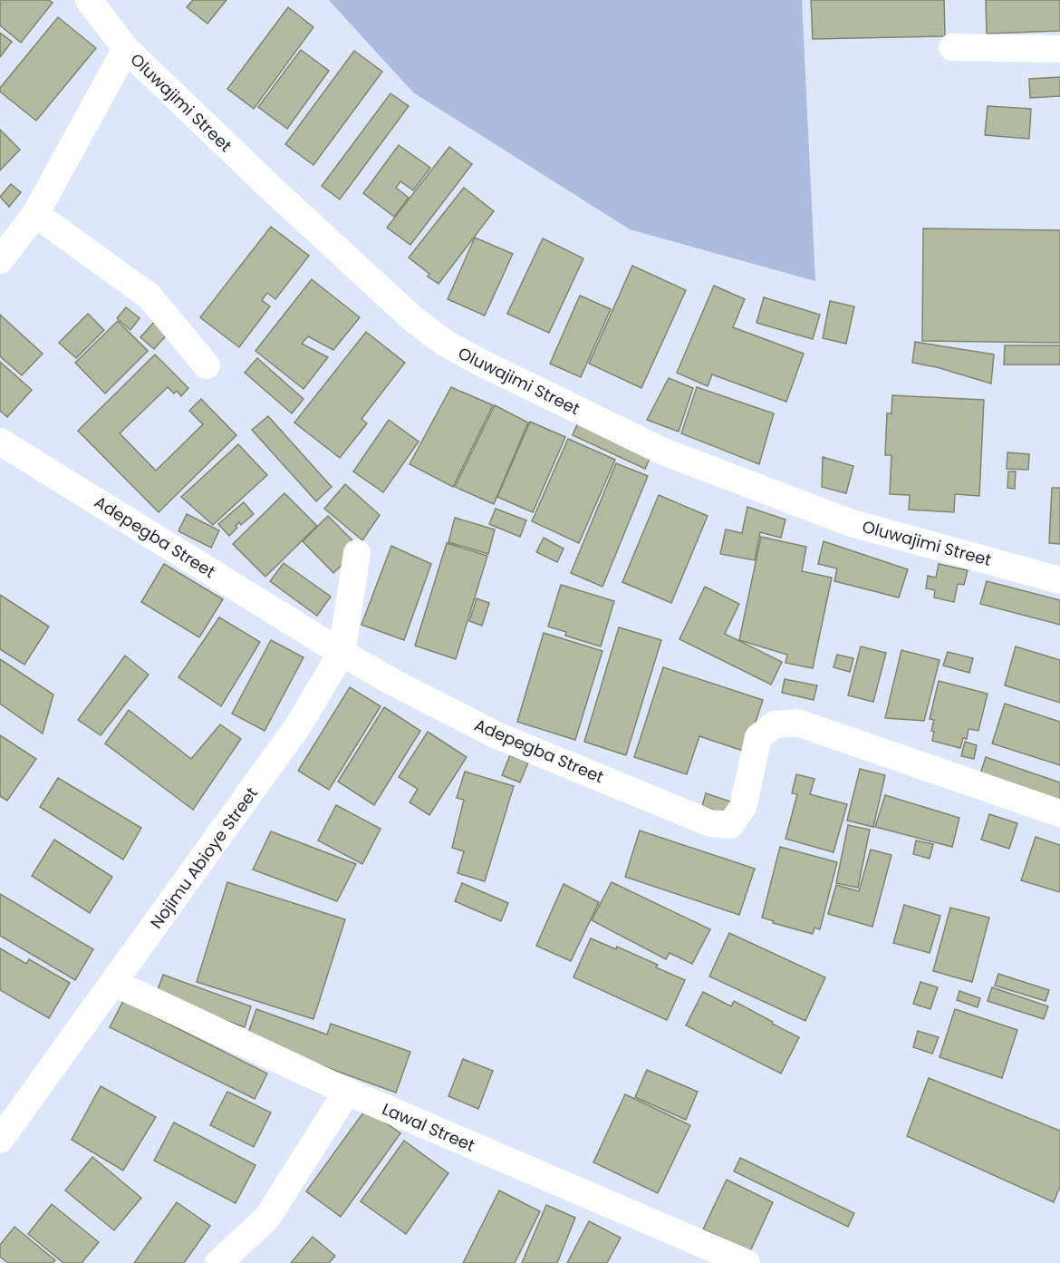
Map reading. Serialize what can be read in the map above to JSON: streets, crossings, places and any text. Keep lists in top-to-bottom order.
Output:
{
  "streets": {
    "street": [
      "Oluwajimi Street",
      "Adepegba Street",
      "Nojimu Abioye Street",
      "Lawal Street"
    ]
  },
  "crossings": [
    ["Adepegba Street", "Nojimu Abioye Street"],
    ["Nojimu Abioye Street", "Lawal Street"]
  ]
}
